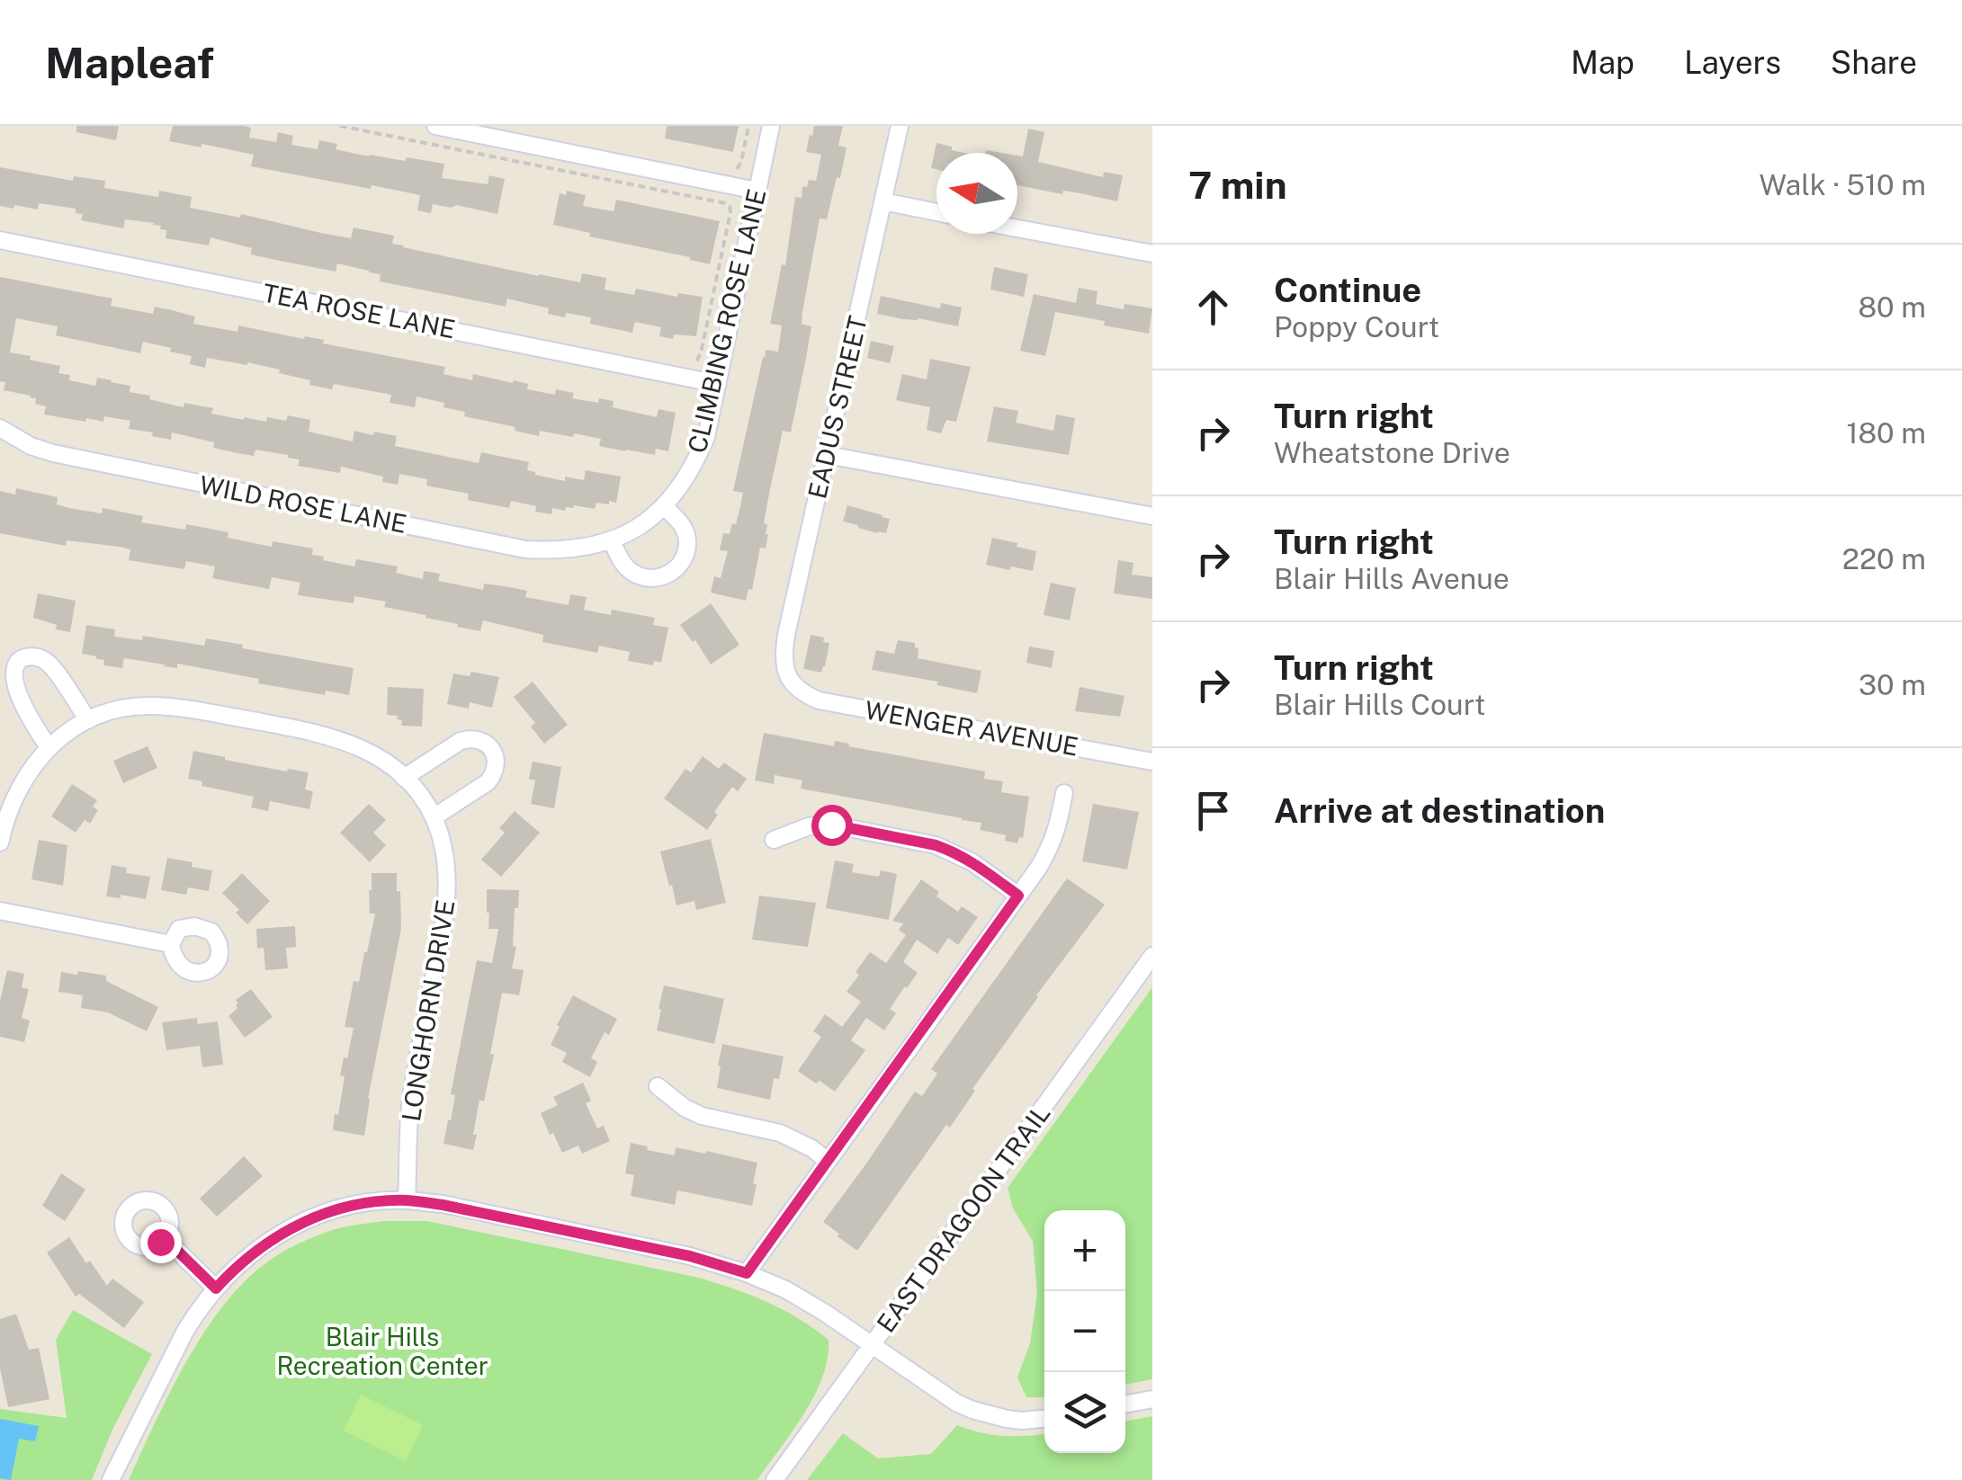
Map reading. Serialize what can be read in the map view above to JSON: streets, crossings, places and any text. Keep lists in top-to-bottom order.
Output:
{
  "streets": {
    "street": [
      "TEA ROSE LANE",
      "CLIMBING ROSE LANE",
      "EADUS STREET",
      "WILD ROSE LANE",
      "WENGER AVENUE",
      "LONGHORN DRIVE",
      "EAST DRAGOON TRAIL"
    ]
  },
  "crossings": [
    ["TEA ROSE LANE", "CLIMBING ROSE LANE"],
    ["CLIMBING ROSE LANE", "WILD ROSE LANE"],
    ["EADUS STREET", "WENGER AVENUE"]
  ],
  "parks": ["Blair Hills Recreation Center"],
  "north": "left",
  "page": {
    "header": "Mapleaf",
    "nav": ["Map", "Layers", "Share"],
    "heading": ["7 min", "Walk · 510 m"],
    "list": [
      ["Continue", "Poppy Court", "80 m"],
      ["Turn right", "Wheatstone Drive", "180 m"],
      ["Turn right", "Blair Hills Avenue", "220 m"],
      ["Turn right", "Blair Hills Court", "30 m"],
      "Arrive at destination"
    ],
    "map_buttons": ["+", "−"]
  }
}
